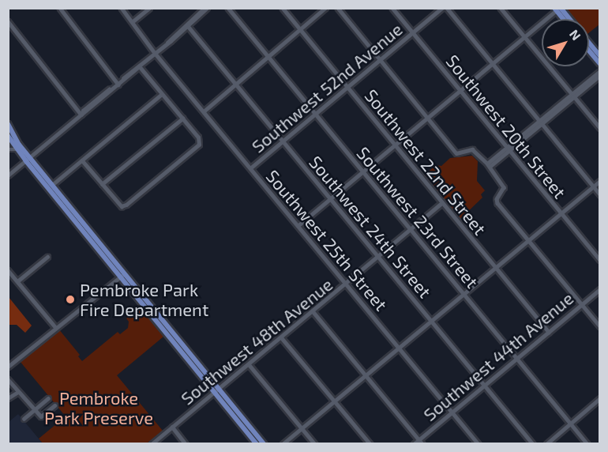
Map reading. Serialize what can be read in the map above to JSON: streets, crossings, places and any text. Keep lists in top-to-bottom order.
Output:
{
  "streets": {
    "street": [
      "Southwest 52nd Avenue",
      "Southwest 20th Street",
      "Southwest 22nd Street",
      "Southwest 23rd Street",
      "Southwest 24th Street",
      "Southwest 25th Street",
      "Southwest 48th Avenue",
      "Southwest 44th Avenue"
    ]
  },
  "crossings": [
    ["Southwest 52nd Avenue", "Southwest 20th Street"],
    ["Southwest 52nd Avenue", "Southwest 22nd Street"],
    ["Southwest 52nd Avenue", "Southwest 23rd Street"],
    ["Southwest 52nd Avenue", "Southwest 24th Street"],
    ["Southwest 52nd Avenue", "Southwest 25th Street"],
    ["Southwest 22nd Street", "Southwest 48th Avenue"],
    ["Southwest 22nd Street", "Southwest 44th Avenue"],
    ["Southwest 23rd Street", "Southwest 48th Avenue"],
    ["Southwest 23rd Street", "Southwest 44th Avenue"],
    ["Southwest 24th Street", "Southwest 48th Avenue"],
    ["Southwest 24th Street", "Southwest 44th Avenue"],
    ["Southwest 25th Street", "Southwest 48th Avenue"],
    ["Southwest 25th Street", "Southwest 44th Avenue"]
  ],
  "parks": ["Pembroke Park Preserve"],
  "places": ["Pembroke Park Fire Department"],
  "north": "top right"
}
